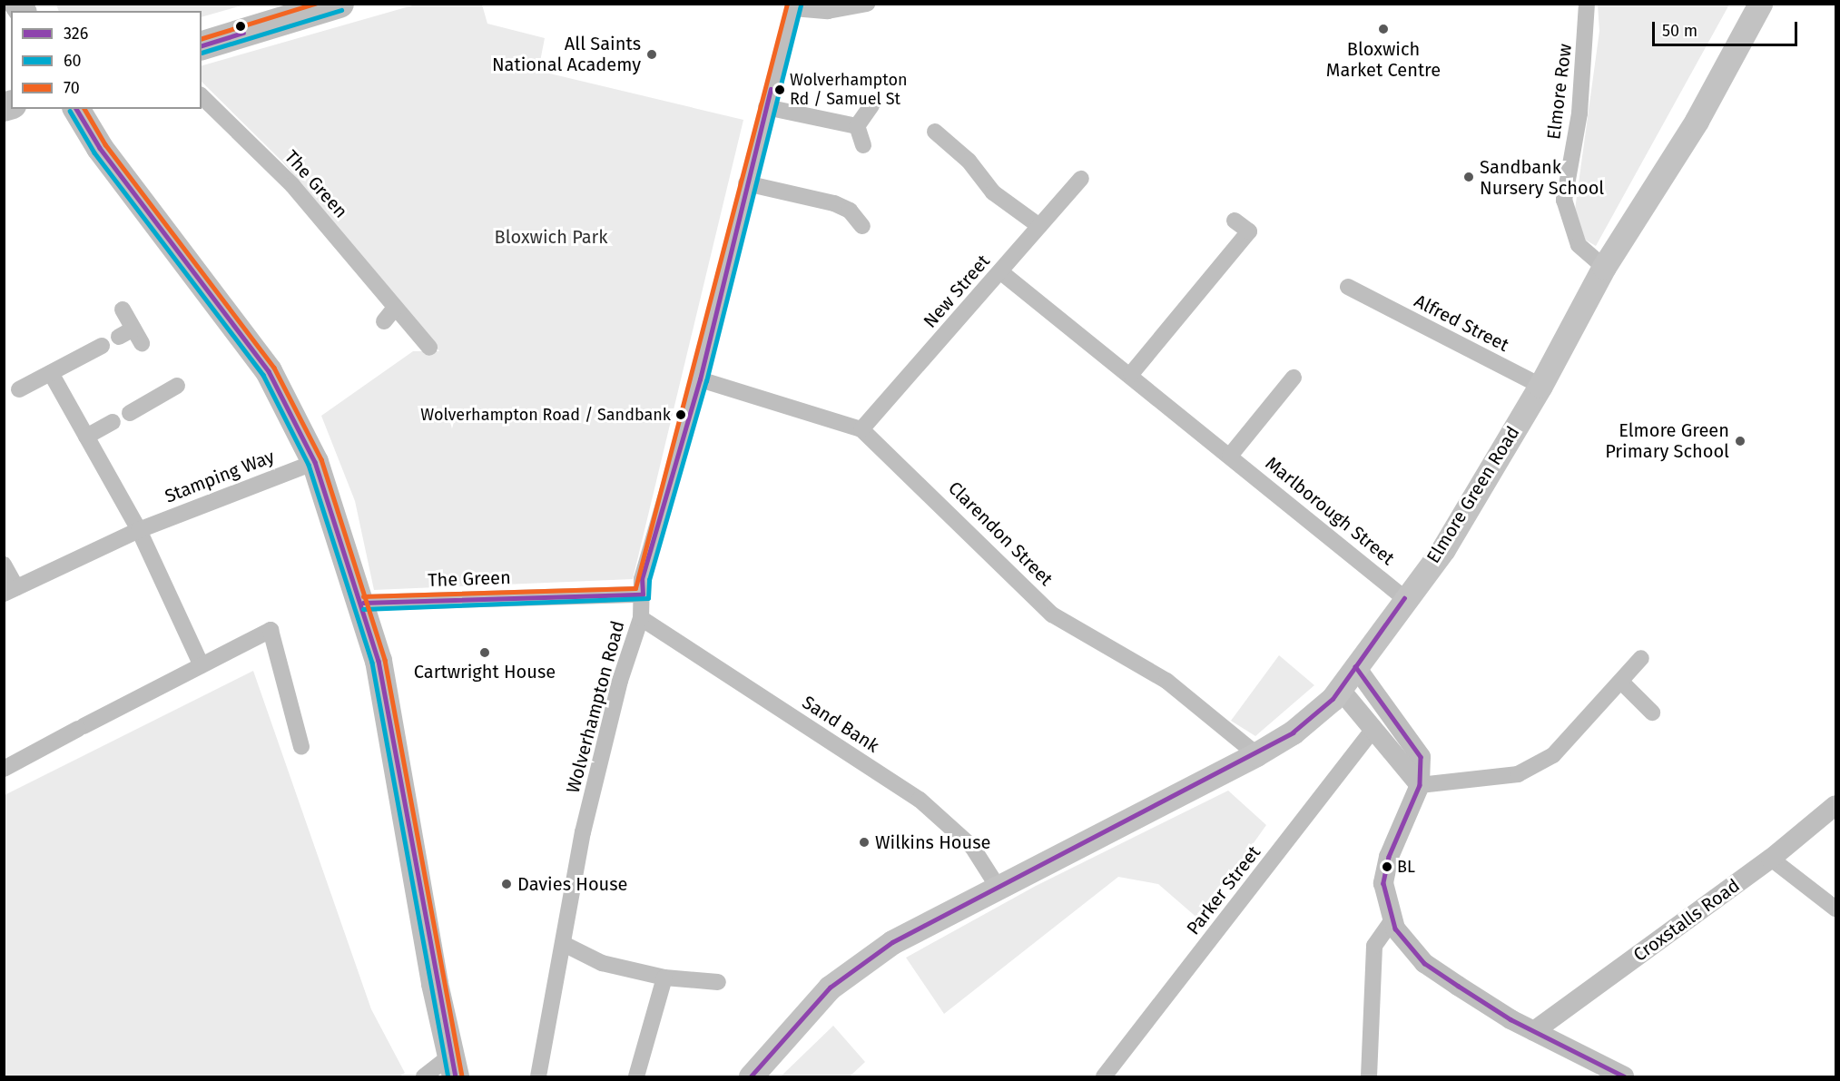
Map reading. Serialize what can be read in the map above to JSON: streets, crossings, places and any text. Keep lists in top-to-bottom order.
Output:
{
  "streets": {
    "main road": ["Elmore Green Road"],
    "street": [
      "Elmore Row",
      "The Green",
      "New Street",
      "Alfred Street",
      "Stamping Way",
      "Marlborough Street",
      "Clarendon Street",
      "Wolverhampton Road",
      "Sand Bank",
      "Parker Street",
      "Croxstalls Road"
    ]
  },
  "crossings": [
    ["Elmore Row", "Elmore Green Road"],
    ["The Green", "Wolverhampton Road"],
    ["New Street", "Marlborough Street"],
    ["New Street", "Clarendon Street"],
    ["Alfred Street", "Elmore Green Road"],
    ["Elmore Green Road", "Marlborough Street"],
    ["Elmore Green Road", "Clarendon Street"],
    ["Elmore Green Road", "Sand Bank"],
    ["Clarendon Street", "Wolverhampton Road"],
    ["Wolverhampton Road", "Sand Bank"]
  ],
  "parks": ["Bloxwich Park"],
  "places": [
    "Bloxwich Market Centre",
    "All Saints National Academy",
    "Wolverhampton Rd / Samuel St",
    "Sandbank Nursery School",
    "Wolverhampton Road / Sandbank",
    "Elmore Green Primary School",
    "Cartwright House",
    "Wilkins House",
    "BL",
    "Davies House"
  ],
  "lines": ["transit line 70", "transit line 60", "transit line 326"],
  "legend": ["326", "60", "70"],
  "scale_bar": "50 m"
}
